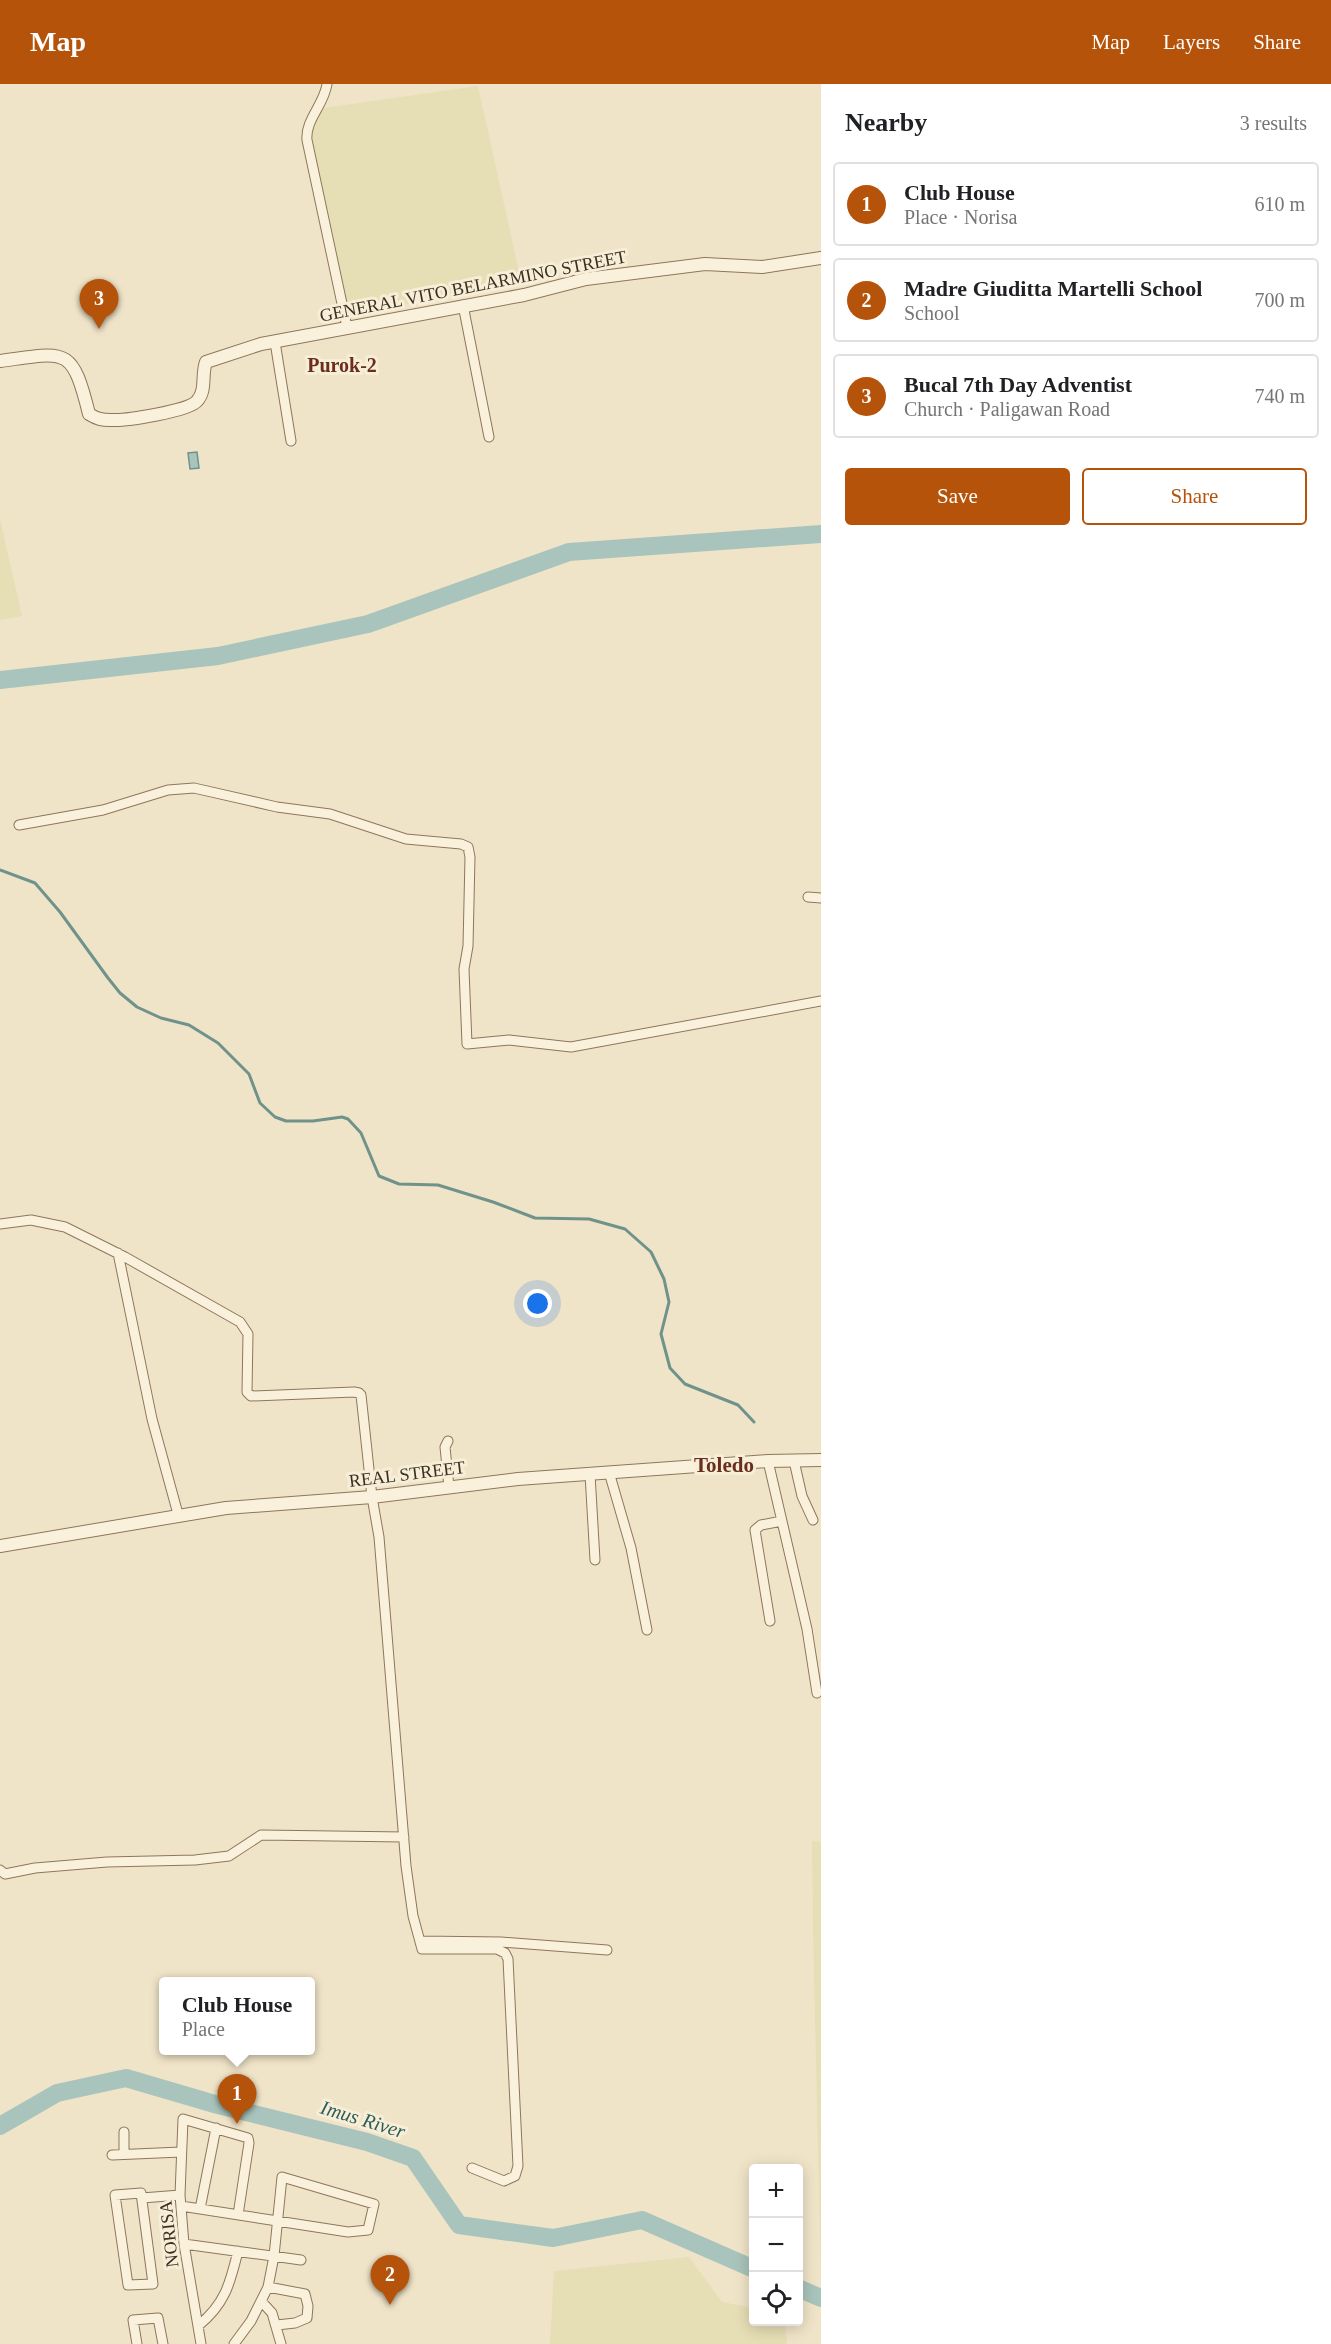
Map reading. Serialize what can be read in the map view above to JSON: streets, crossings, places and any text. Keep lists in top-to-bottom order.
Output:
{
  "streets": {
    "street": ["GENERAL VITO BELARMINO STREET", "REAL STREET", "NORISA"]
  },
  "districts": ["Purok-2", "Toledo"],
  "water": ["Imus River"],
  "page": {
    "header": "Map",
    "nav": ["Map", "Layers", "Share"],
    "heading": ["Nearby", "3 results"],
    "list": [
      {
        "mark": "1",
        "name": "Club House",
        "note": "Place · Norisa",
        "value": "610 m"
      },
      {
        "mark": "2",
        "name": "Madre Giuditta Martelli School",
        "note": "School",
        "value": "700 m"
      },
      {
        "mark": "3",
        "name": "Bucal 7th Day Adventist",
        "note": "Church · Paligawan Road",
        "value": "740 m"
      }
    ],
    "pins": ["3", "1", "2"],
    "buttons": ["Save", "Share"],
    "popup": ["Club House", "Place"],
    "map_buttons": ["+", "−"]
  }
}
